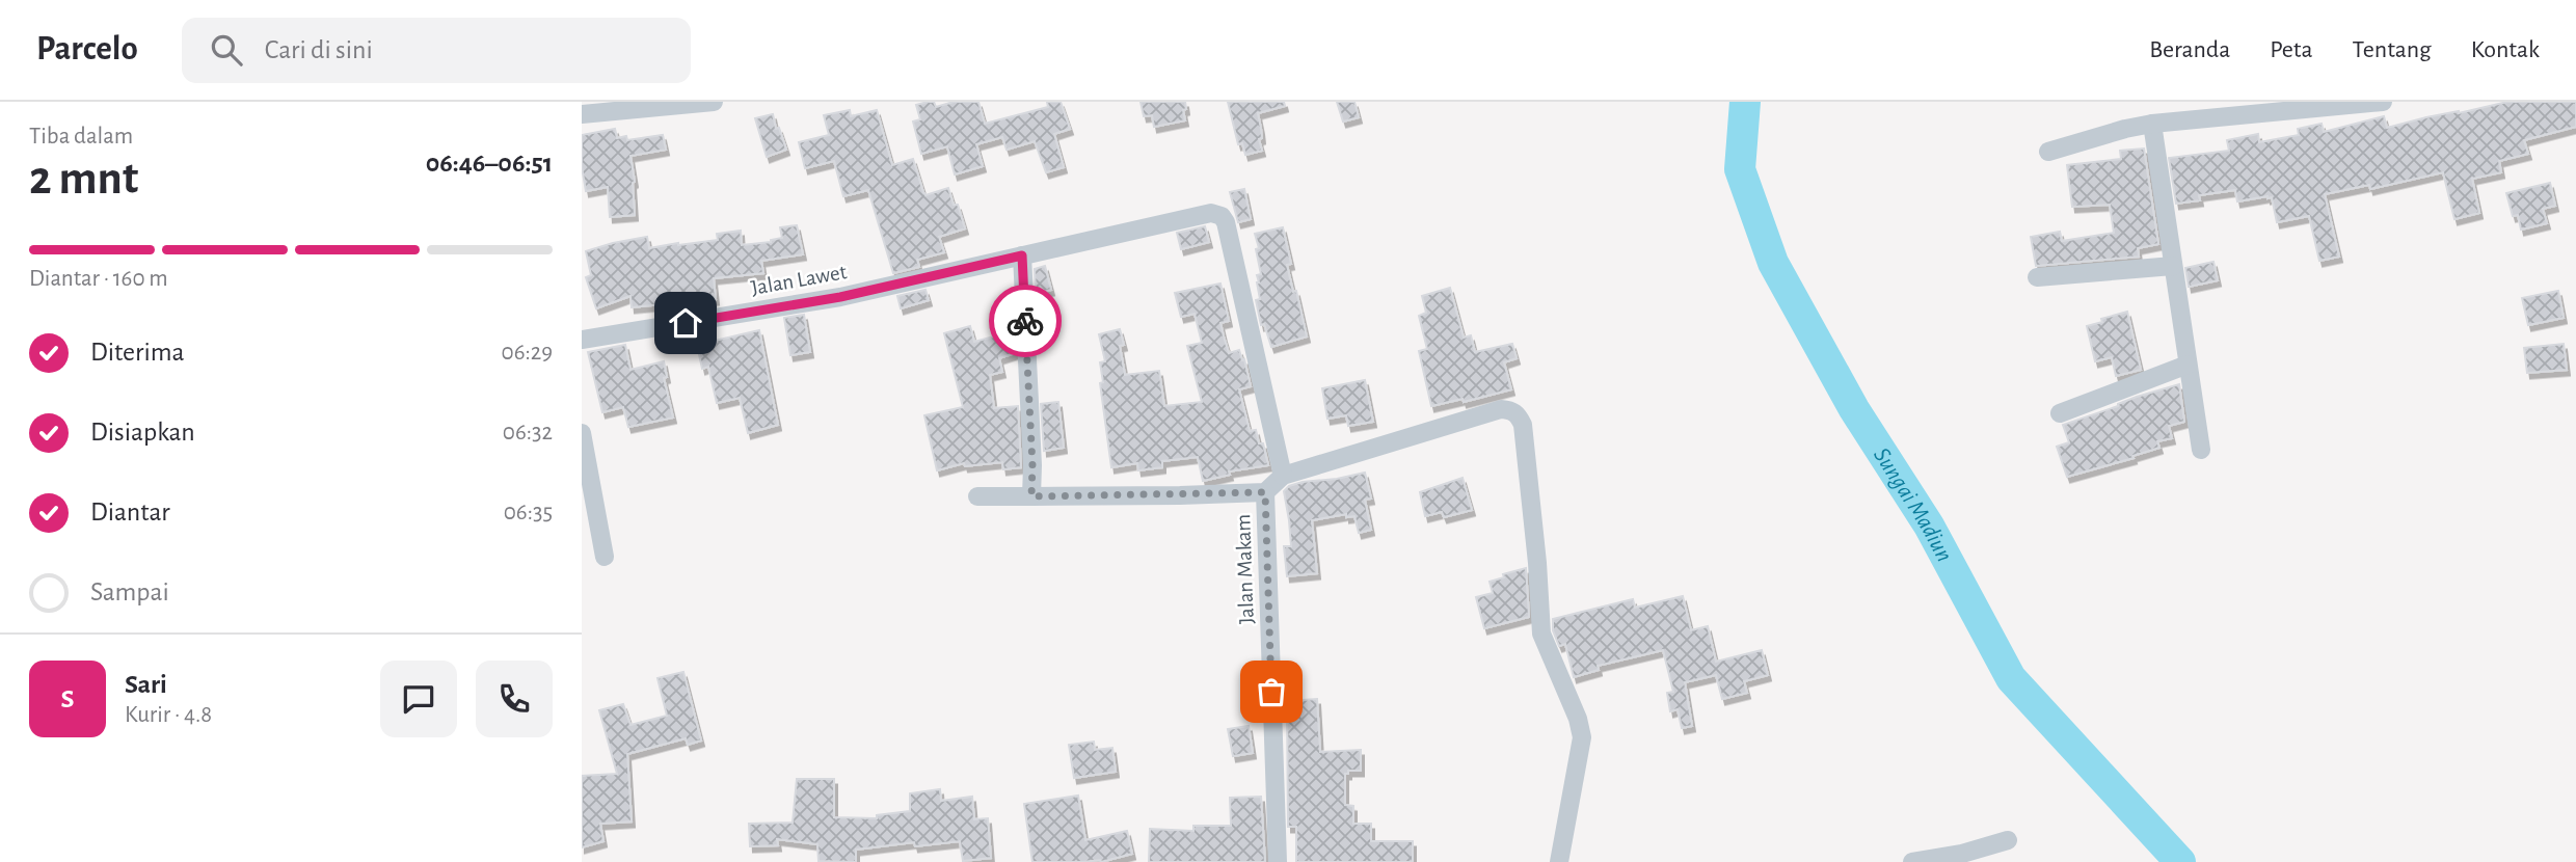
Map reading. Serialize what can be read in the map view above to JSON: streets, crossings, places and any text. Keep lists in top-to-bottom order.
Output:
{
  "streets": {
    "street": ["Jalan Lawet", "Jalan Makam"]
  },
  "water": ["Sungai Madiun"],
  "page": {
    "header": "Parcelo",
    "search": "Cari di sini",
    "nav": [
      "Beranda",
      "Peta",
      "Tentang",
      "Kontak"
    ],
    "heading": ["2 mnt", "Tiba dalam", "06:46–06:51"],
    "panel": ["Sari", "Kurir · 4.8"],
    "bar": "Diantar · 160 m",
    "list": [
      ["Diterima", "06:29"],
      ["Disiapkan", "06:32"],
      ["Diantar", "06:35"],
      "Sampai"
    ],
    "round": "S"
  }
}
